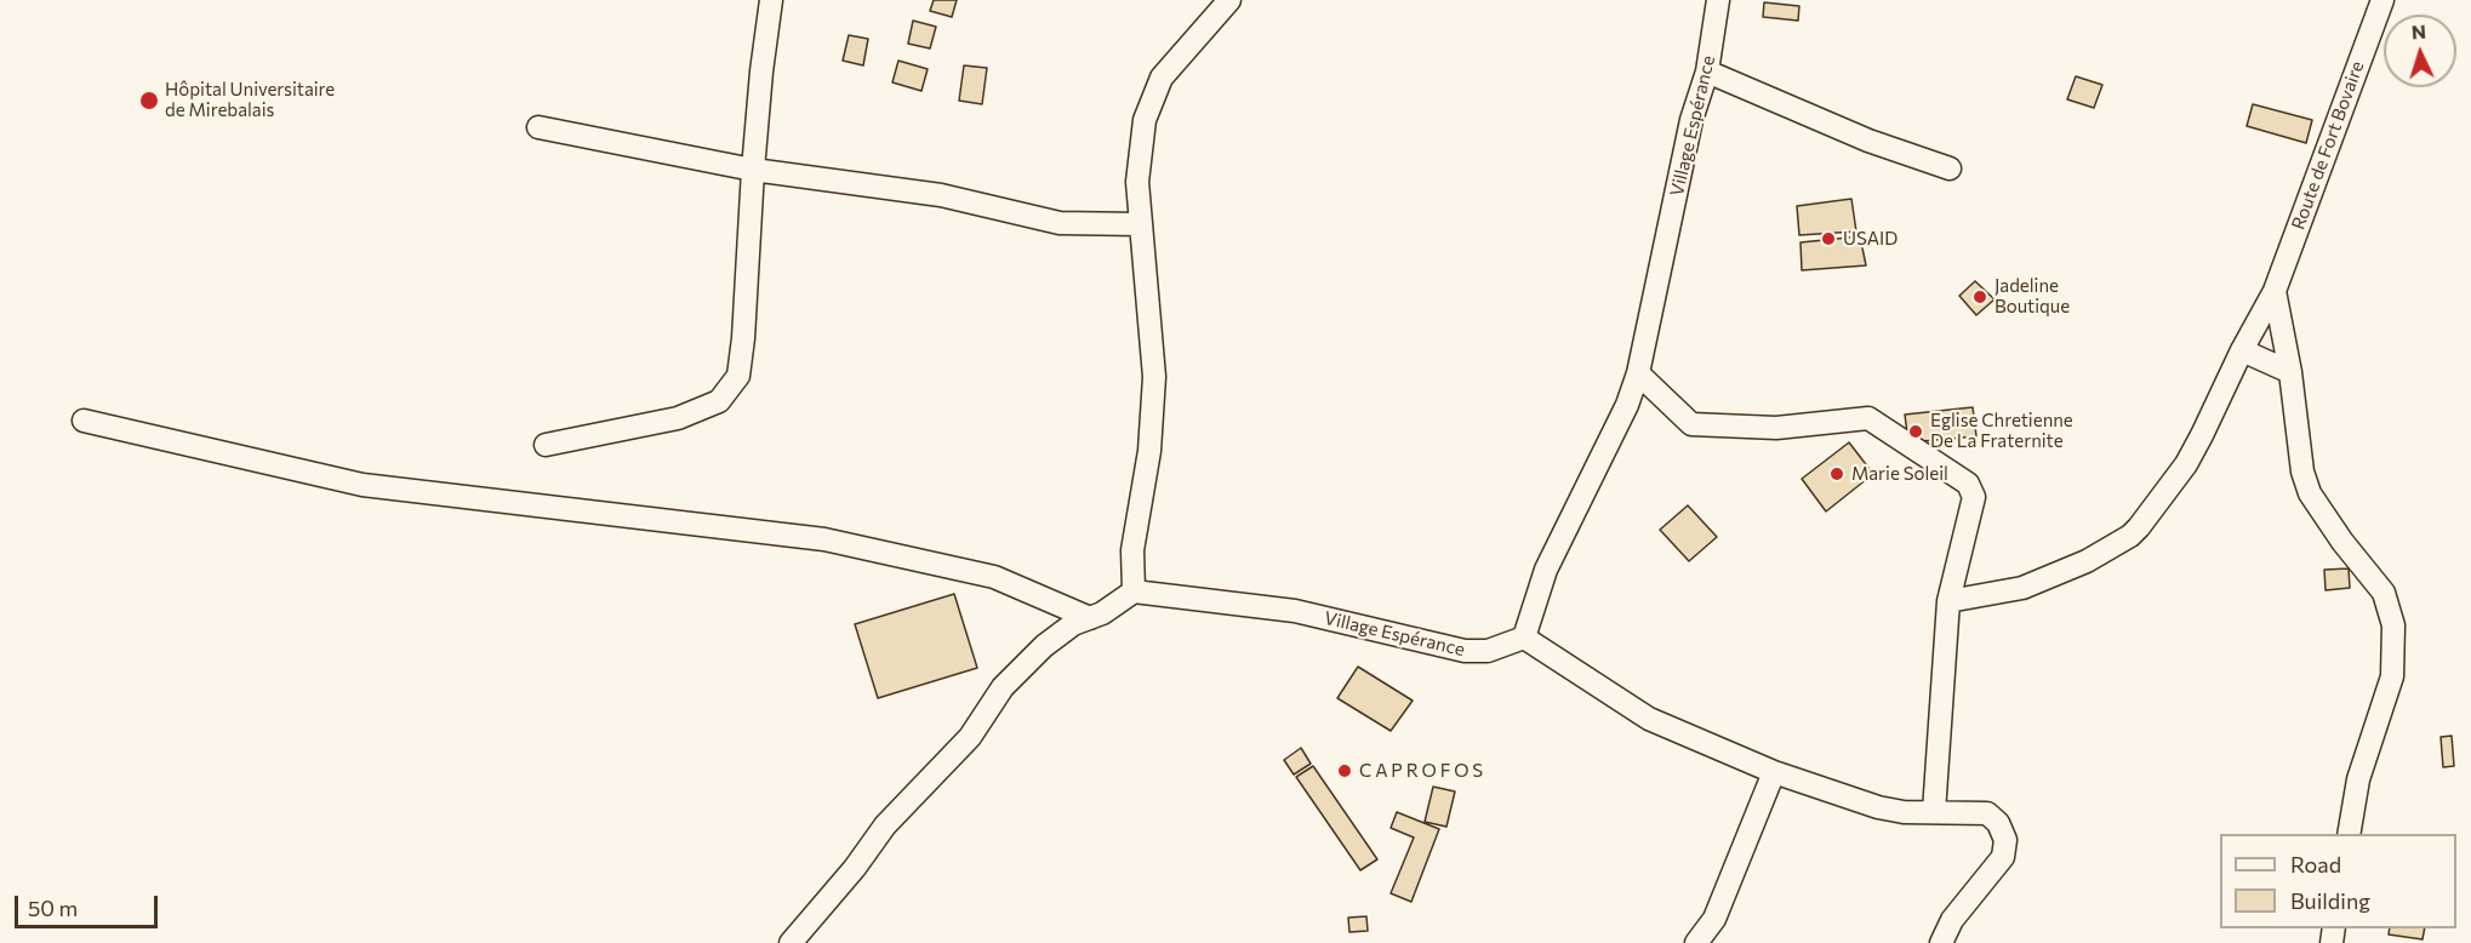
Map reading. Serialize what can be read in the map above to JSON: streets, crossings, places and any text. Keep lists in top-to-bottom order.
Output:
{
  "streets": {
    "street": ["Village Espérance", "Route de Fort Bovaire"]
  },
  "places": [
    "Hôpital Universitaire de Mirebalais",
    "USAID",
    "Jadeline Boutique",
    "Eglise Chretienne De La Fraternite",
    "Marie Soleil",
    "C A P R O F O S"
  ],
  "legend": ["Road", "Building"],
  "scale_bar": "50 m",
  "north": "top"
}
